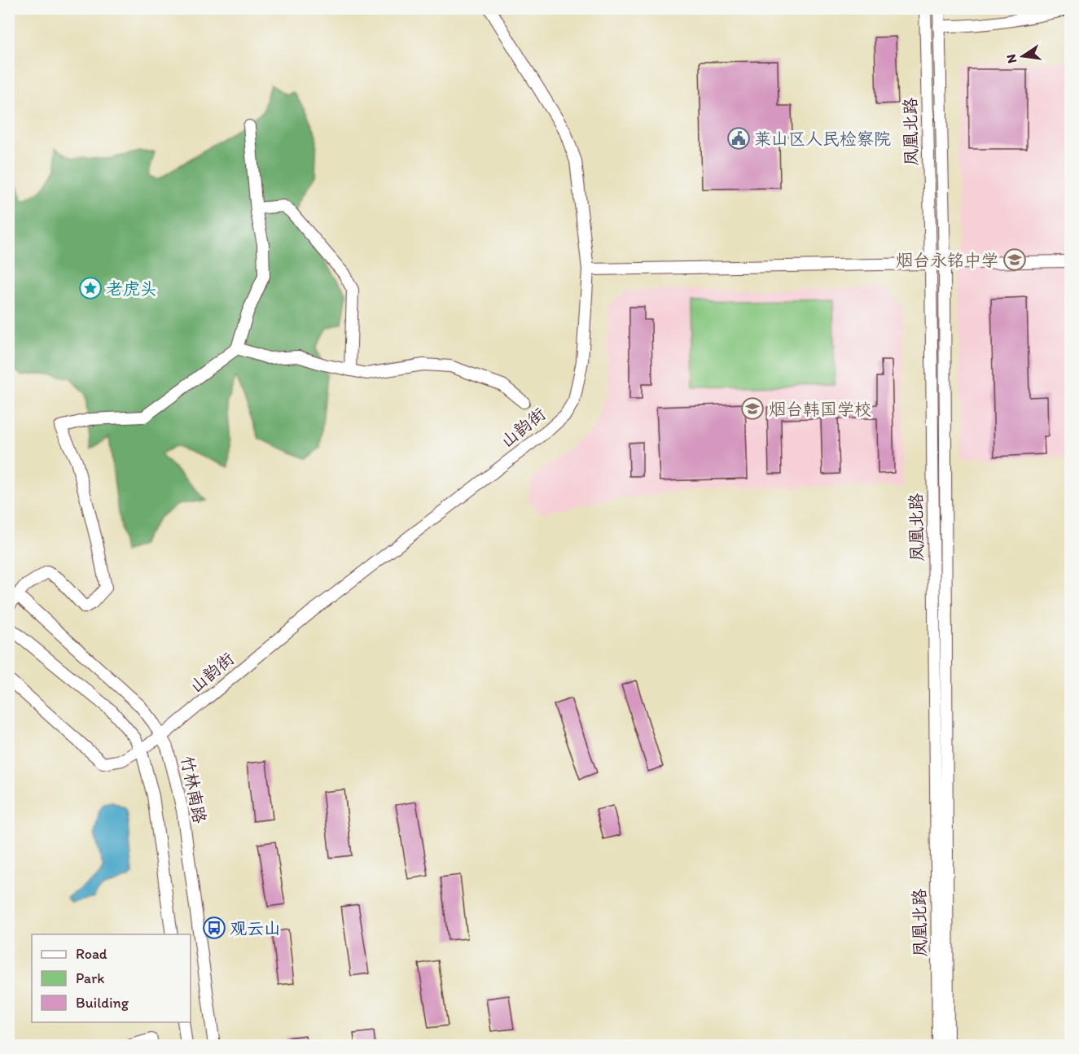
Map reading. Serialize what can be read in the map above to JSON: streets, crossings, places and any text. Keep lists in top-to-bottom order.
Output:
{
  "streets": {
    "street": ["凤凰北路", "山韵街", "竹林南路"]
  },
  "crossings": [
    ["山韵街", "竹林南路"]
  ],
  "places": {
    "public building": ["莱山区人民检察院"],
    "school or university": ["烟台永铭中学", "烟台韩国学校"],
    "place": ["老虎头"],
    "bus stop": ["观云山"]
  },
  "legend": ["Road", "Park", "Building"],
  "north": "left"
}
